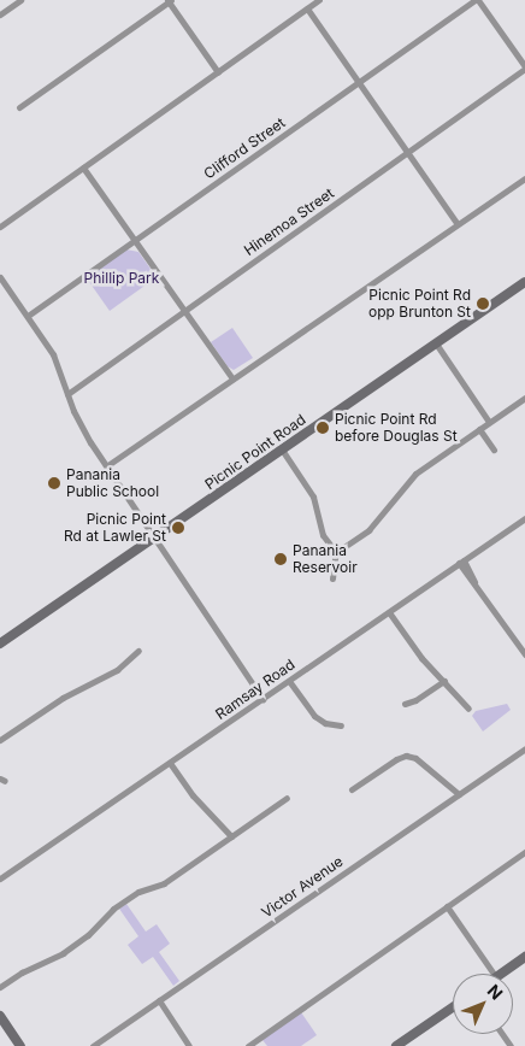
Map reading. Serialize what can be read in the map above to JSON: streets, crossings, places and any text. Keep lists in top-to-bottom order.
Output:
{
  "streets": {
    "street": [
      "Clifford Street",
      "Hinemoa Street",
      "Picnic Point Road",
      "Ramsay Road",
      "Victor Avenue"
    ]
  },
  "parks": ["Phillip Park"],
  "places": [
    "Picnic Point Rd opp Brunton St",
    "Picnic Point Rd before Douglas St",
    "Panania Public School",
    "Picnic Point Rd at Lawler St",
    "Panania Reservoir"
  ],
  "north": "top right"
}
